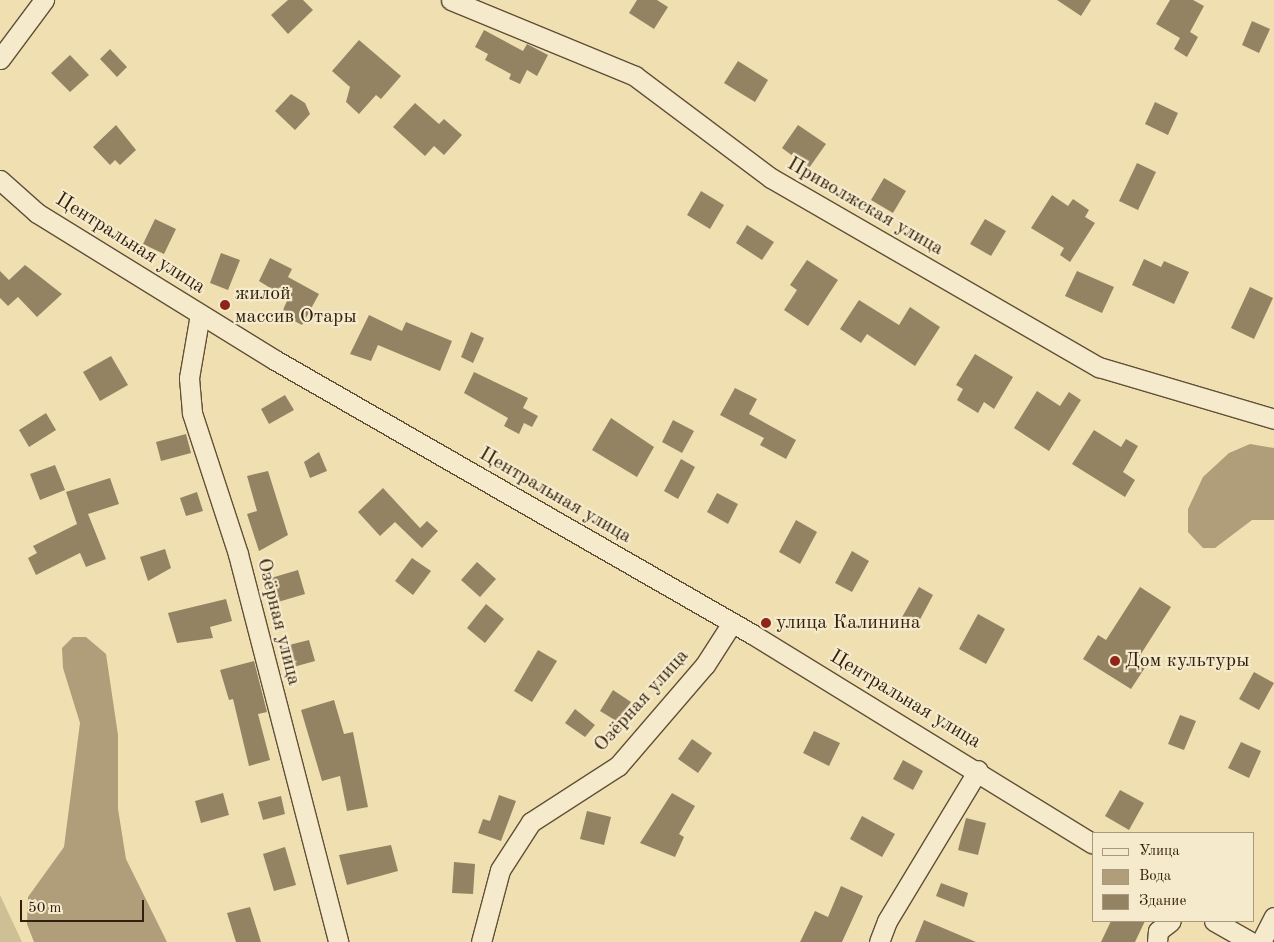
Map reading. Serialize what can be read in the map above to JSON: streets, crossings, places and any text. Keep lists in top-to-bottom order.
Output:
{
  "streets": {
    "street": ["Приволжская улица", "Центральная улица", "Озёрная улица"]
  },
  "crossings": [
    ["Центральная улица", "Озёрная улица"]
  ],
  "places": ["жилой массив Отары", "улица Калинина", "Дом культуры"],
  "legend": ["Улица", "Вода", "Здание"],
  "scale_bar": "50 m"
}
